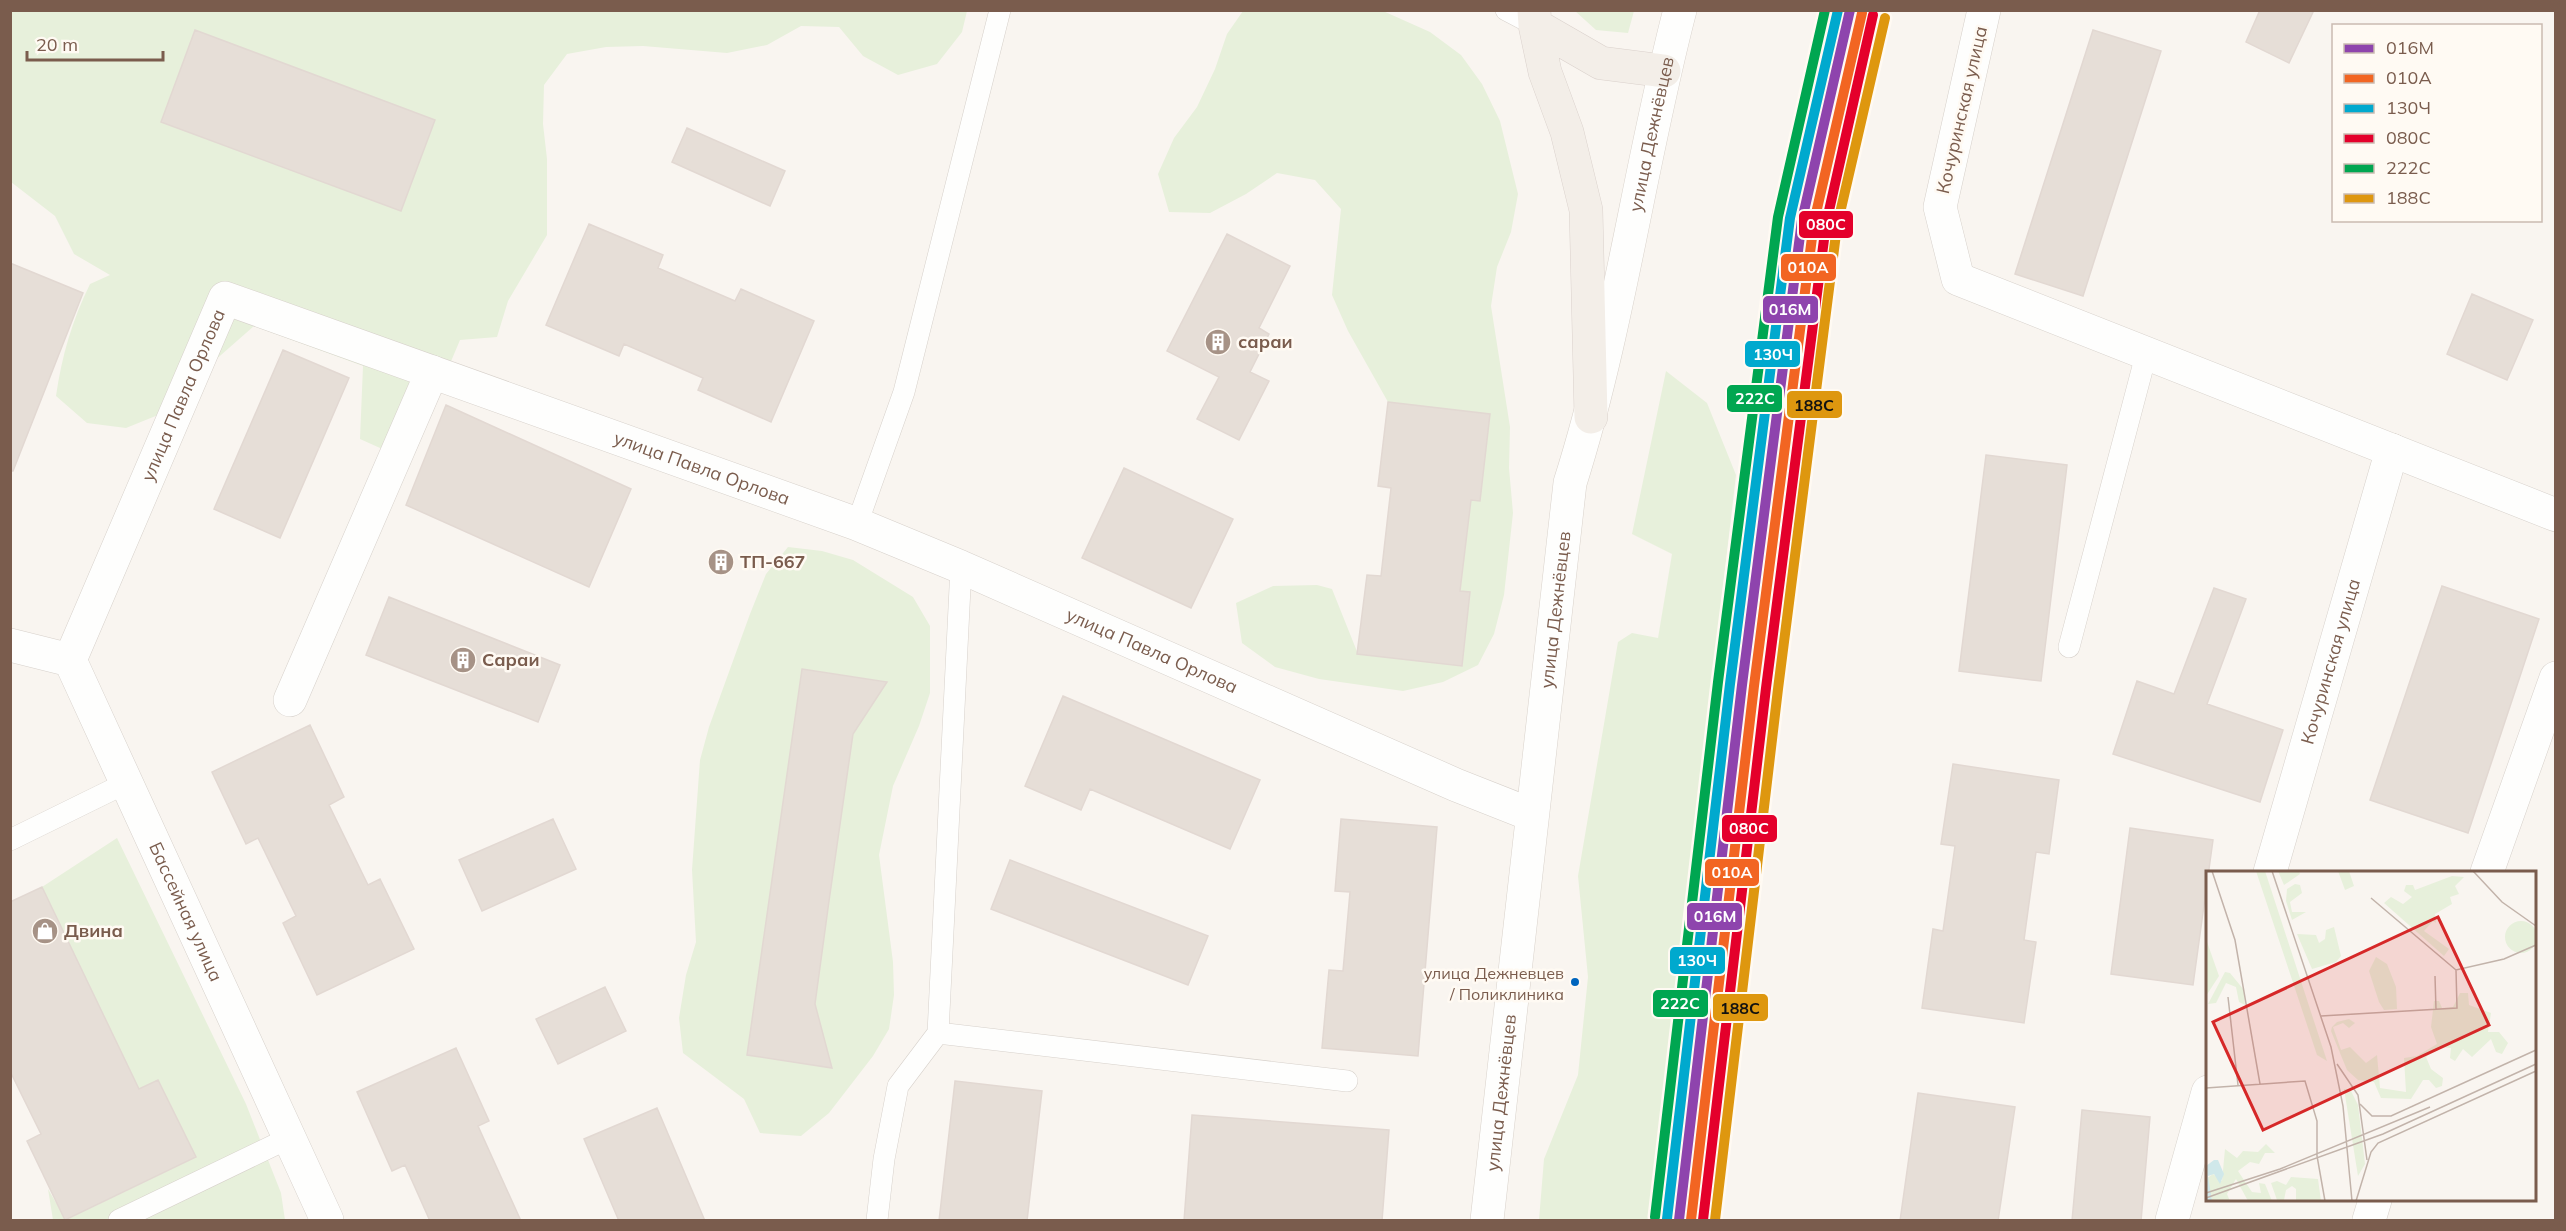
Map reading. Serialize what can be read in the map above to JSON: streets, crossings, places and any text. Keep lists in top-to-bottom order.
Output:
{
  "streets": {
    "street": [
      "Кочуринская улица",
      "улица Дежнёвцев",
      "улица Павла Орлова",
      "Бассейная улица"
    ]
  },
  "crossings": [
    ["улица Дежнёвцев", "улица Павла Орлова"],
    ["улица Павла Орлова", "Бассейная улица"]
  ],
  "places": {
    "building": ["сараи", "ТП-667", "Сараи"],
    "shop": ["Двина"],
    "other": ["улица Дежневцев / Поликлиника"]
  },
  "lines": [
    "transit line 016М",
    "transit line 130Ч",
    "transit line 222С",
    "transit line 010А",
    "transit line 080С",
    "transit line 188С"
  ],
  "legend": [
    "016М",
    "010А",
    "130Ч",
    "080С",
    "222С",
    "188С"
  ],
  "scale_bar": "20 m"
}
